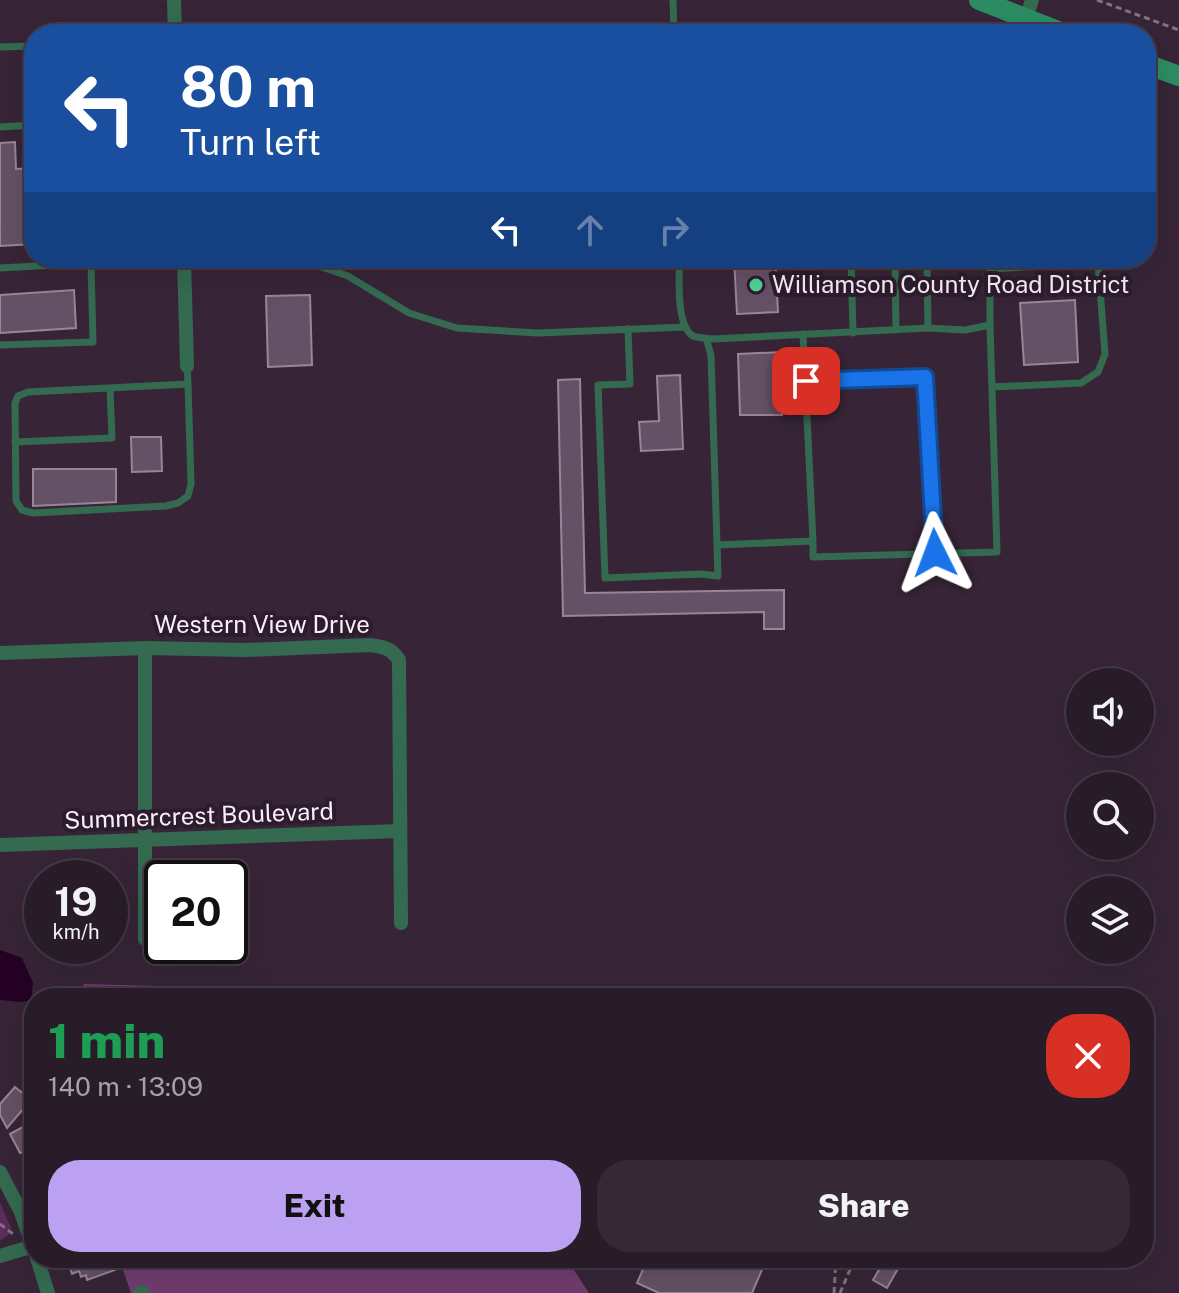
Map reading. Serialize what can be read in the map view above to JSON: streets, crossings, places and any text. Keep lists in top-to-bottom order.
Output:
{
  "streets": {
    "street": ["Western View Drive", "Summercrest Boulevard"]
  },
  "crossings": [
    ["Western View Drive", "Summercrest Boulevard"]
  ],
  "places": ["Williamson County Road District"],
  "page": {
    "turn": ["80 m", "Turn left"],
    "speed": "19 km/h",
    "limit": "20",
    "heading": ["1 min", "140 m · 13:09"],
    "buttons": ["Exit", "Share"]
  }
}
